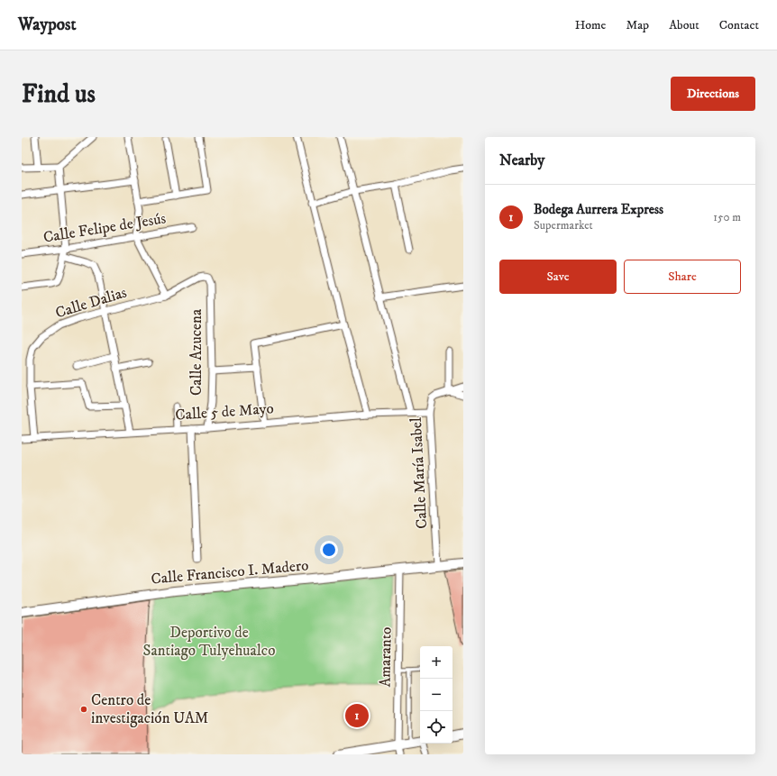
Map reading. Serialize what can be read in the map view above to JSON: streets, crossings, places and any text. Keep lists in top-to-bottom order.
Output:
{
  "streets": {
    "main road": ["Calle Francisco I. Madero"],
    "street": [
      "Calle Felipe de Jesús",
      "Calle Dalias",
      "Calle Azucena",
      "Calle 5 de Mayo",
      "Calle María Isabel",
      "Amaranto"
    ]
  },
  "crossings": [
    ["Calle Dalias", "Calle Azucena"],
    ["Calle Dalias", "Calle 5 de Mayo"],
    ["Calle Azucena", "Calle 5 de Mayo"],
    ["Calle 5 de Mayo", "Calle María Isabel"],
    ["Calle María Isabel", "Calle Francisco I. Madero"],
    ["Calle Francisco I. Madero", "Amaranto"]
  ],
  "parks": ["Deportivo de Santiago Tulyehualco"],
  "places": ["Centro de investigación UAM"],
  "page": {
    "header": "Waypost",
    "nav": [
      "Home",
      "Map",
      "About",
      "Contact"
    ],
    "buttons": [
      "Directions",
      ["Save", "Share"]
    ],
    "title": "Find us",
    "heading": "Nearby",
    "list": [
      {
        "mark": "1",
        "name": "Bodega Aurrera Express",
        "note": "Supermarket",
        "value": "150 m"
      }
    ],
    "map_buttons": ["+", "−"],
    "pins": "1"
  }
}
